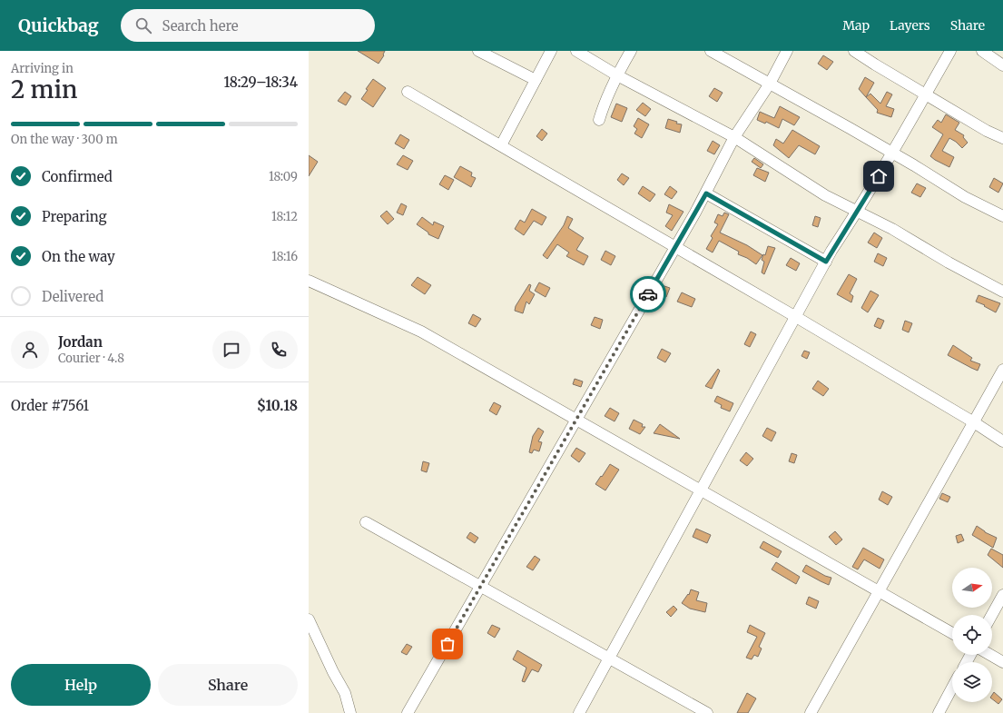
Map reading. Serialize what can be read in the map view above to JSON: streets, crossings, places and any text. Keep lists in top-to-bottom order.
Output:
{
  "north": "right",
  "page": {
    "header": "Quickbag",
    "search": "Search here",
    "nav": ["Map", "Layers", "Share"],
    "heading": ["2 min", "Arriving in", "18:29–18:34"],
    "panel": [
      "Jordan",
      "Courier · 4.8",
      "Order #7561",
      "$10.18"
    ],
    "bar": "On the way · 300 m",
    "list": [
      ["Confirmed", "18:09"],
      ["Preparing", "18:12"],
      ["On the way", "18:16"],
      "Delivered"
    ],
    "buttons": ["Help", "Share"]
  }
}
